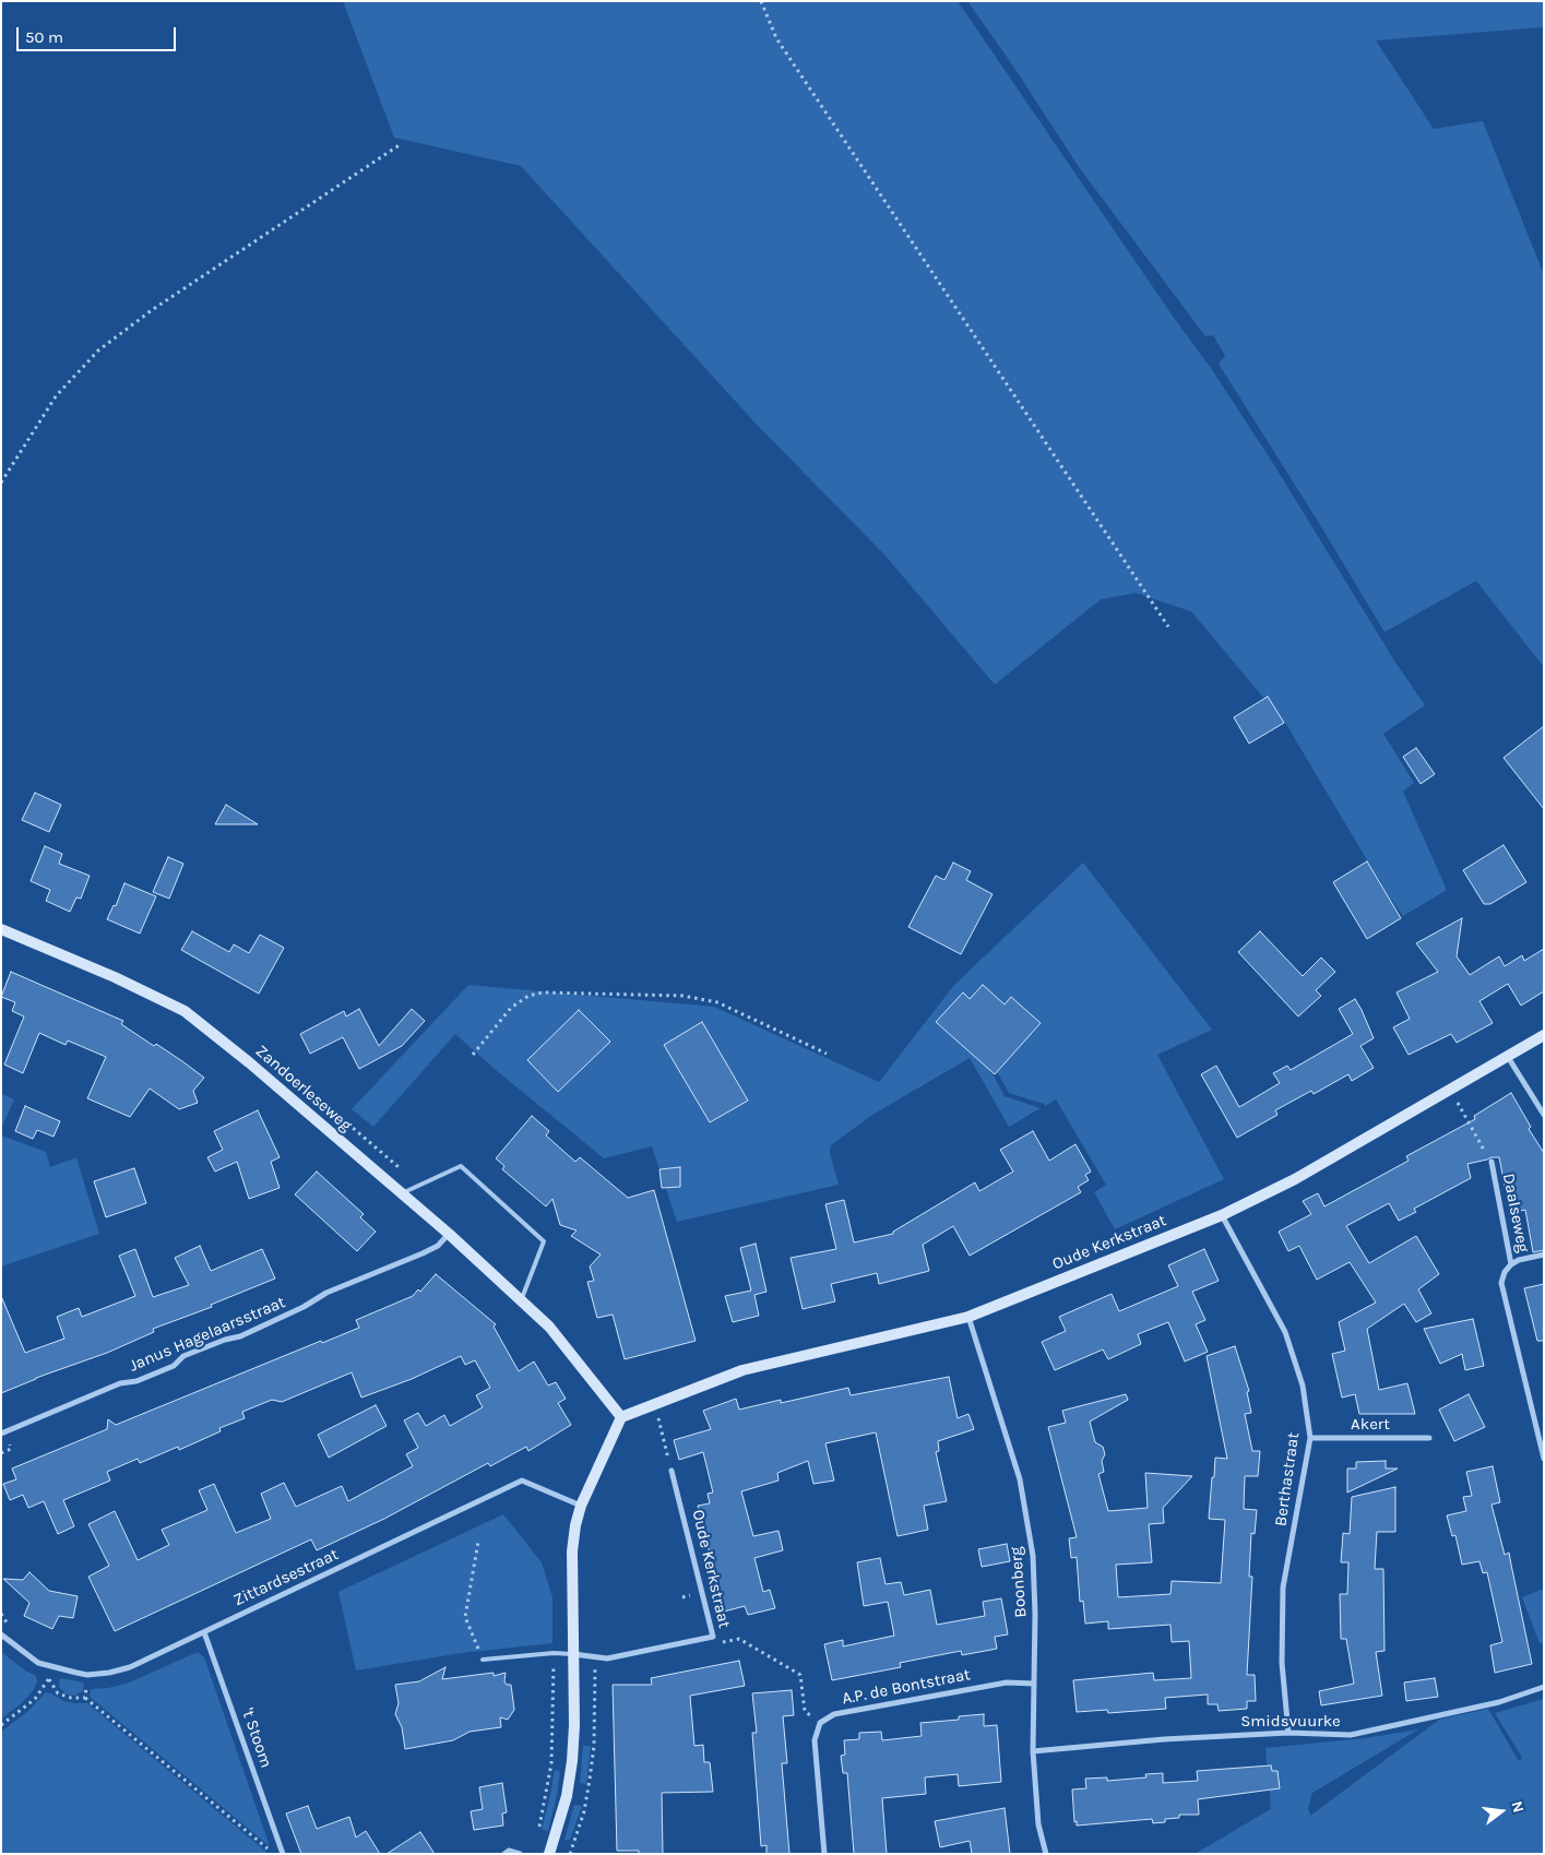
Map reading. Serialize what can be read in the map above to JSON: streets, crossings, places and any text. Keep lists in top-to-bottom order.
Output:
{
  "streets": {
    "street": [
      "Zandoerleseweg",
      "Daalseweg",
      "Oude Kerkstraat",
      "Janus Hagelaarsstraat",
      "Akert",
      "Berthastraat",
      "Zittardsestraat",
      "Boonberg",
      "A.P. de Bontstraat",
      "Smidsvuurke",
      "'t Stoom"
    ]
  },
  "crossings": [
    ["Zandoerleseweg", "Oude Kerkstraat"],
    ["Zandoerleseweg", "Janus Hagelaarsstraat"],
    ["Oude Kerkstraat", "Berthastraat"],
    ["Oude Kerkstraat", "Boonberg"],
    ["Akert", "Berthastraat"],
    ["Berthastraat", "Smidsvuurke"],
    ["Zittardsestraat", "'t Stoom"],
    ["Boonberg", "A.P. de Bontstraat"],
    ["Boonberg", "Smidsvuurke"]
  ],
  "scale_bar": "50 m",
  "north": "right"
}
